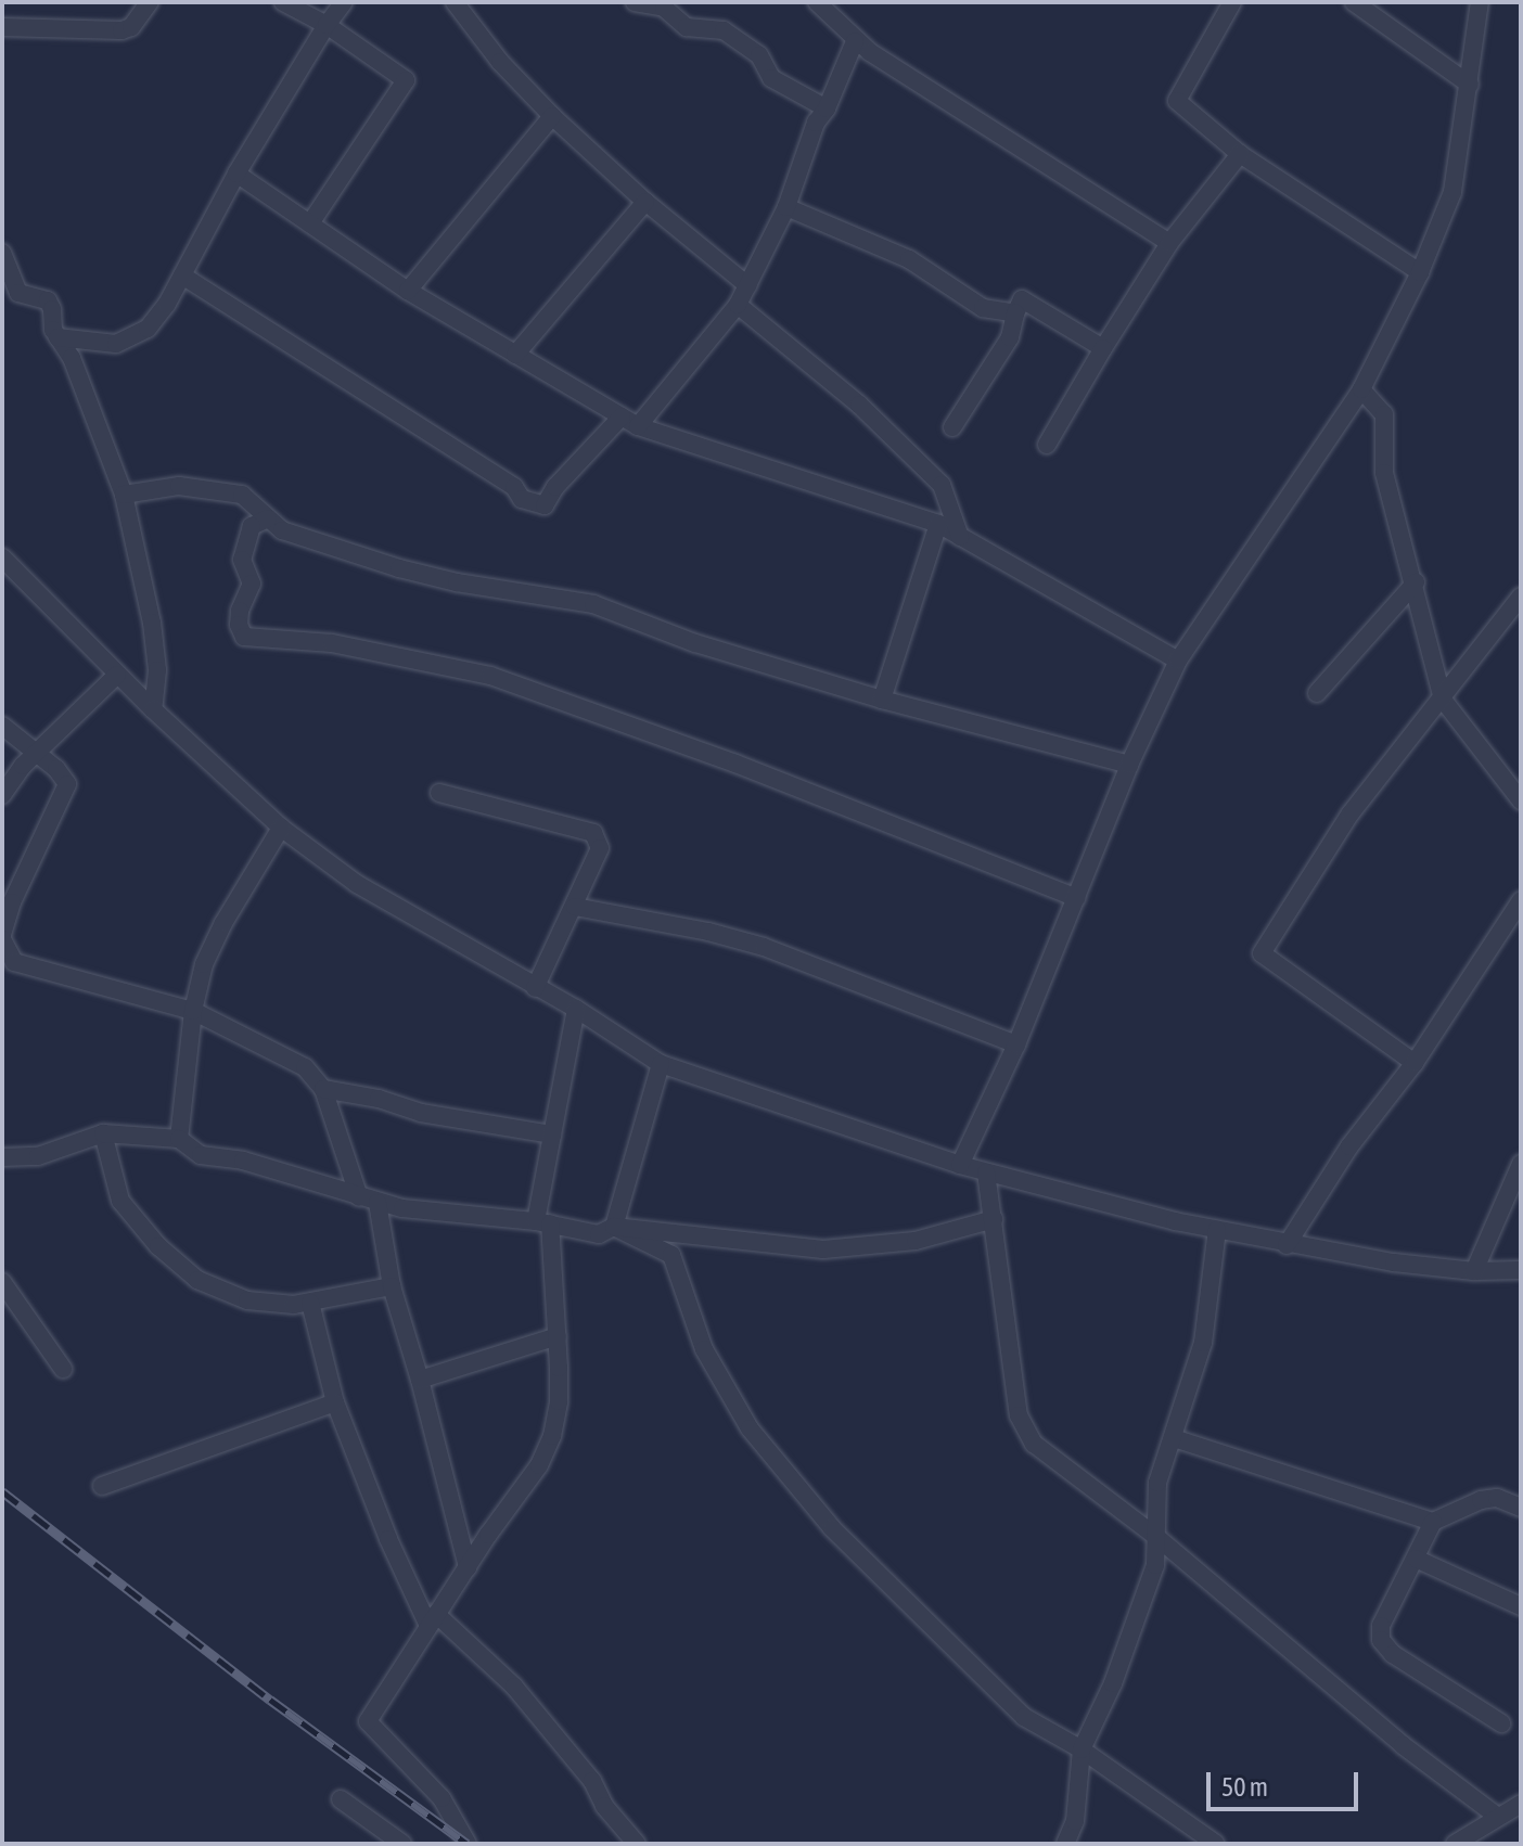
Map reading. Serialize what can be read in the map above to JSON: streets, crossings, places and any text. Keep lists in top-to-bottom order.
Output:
{
  "scale_bar": "50 m"
}
